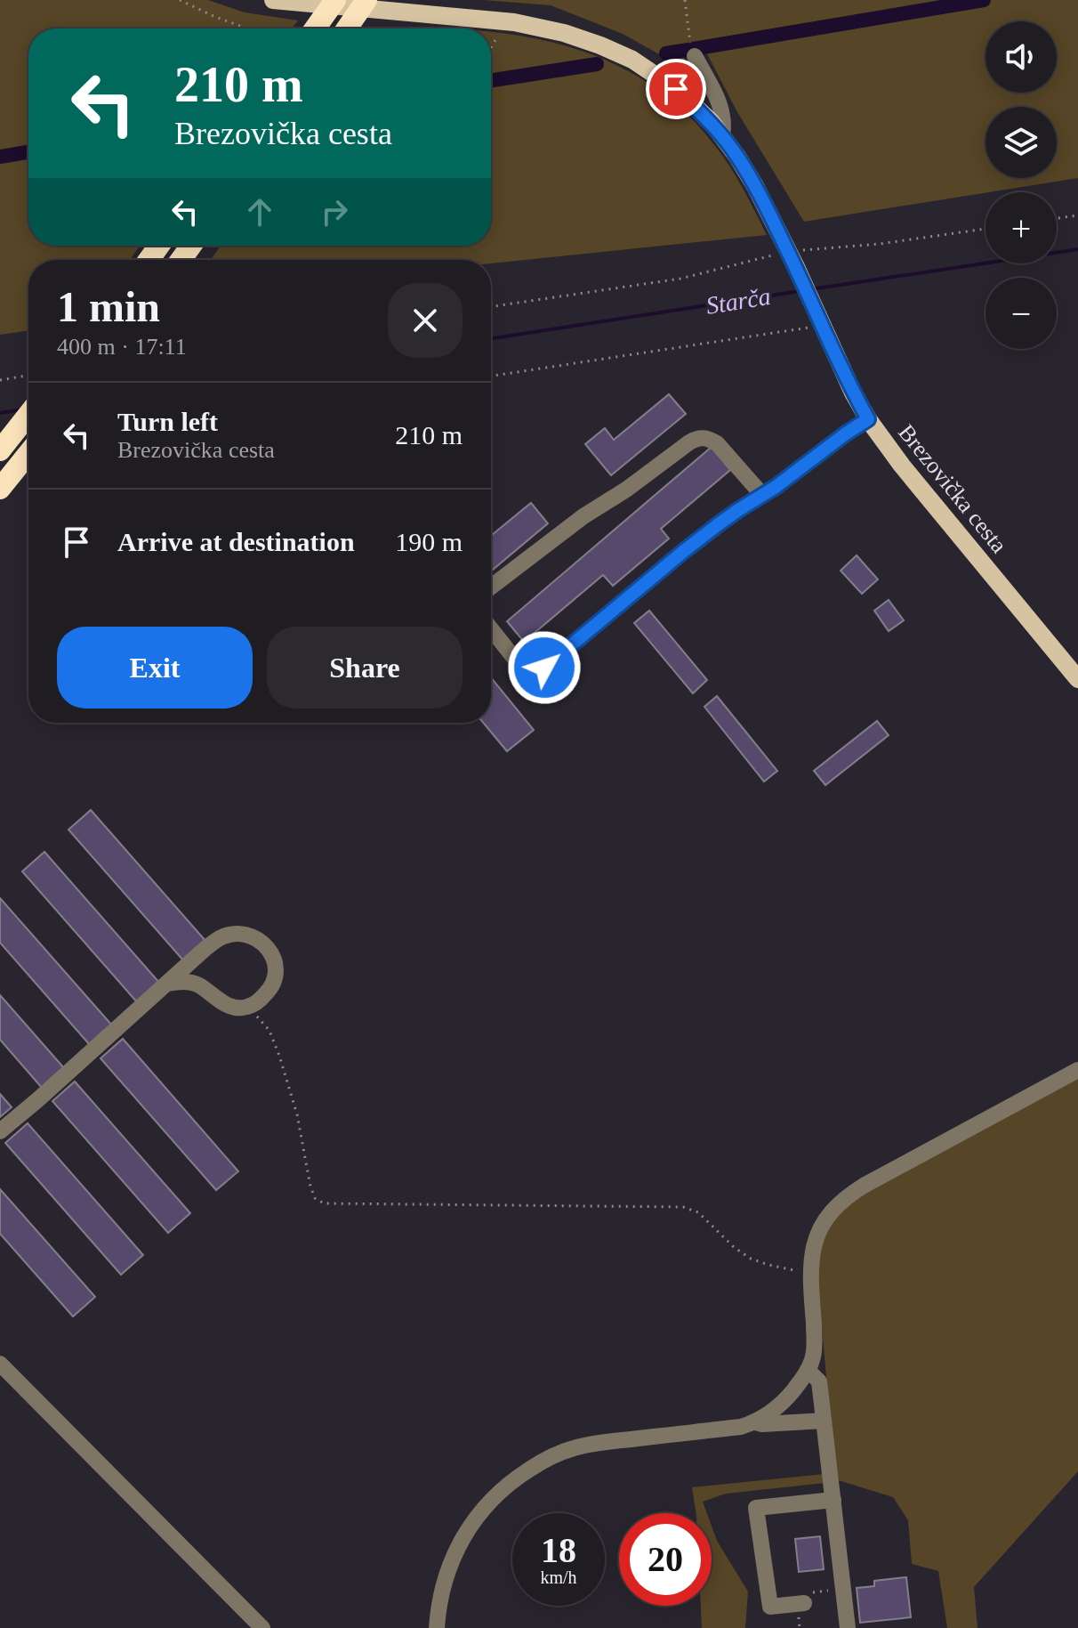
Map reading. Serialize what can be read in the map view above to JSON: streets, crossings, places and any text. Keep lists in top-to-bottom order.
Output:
{
  "streets": {
    "main road": ["Brezovička cesta"]
  },
  "water": ["Starča"],
  "page": {
    "map_buttons": ["+", "−"],
    "turn": ["210 m", "Brezovička cesta"],
    "heading": ["1 min", "400 m · 17:11"],
    "list": [
      {
        "name": "Turn left",
        "note": "Brezovička cesta",
        "value": "210 m"
      },
      {
        "name": "Arrive at destination",
        "value": "190 m"
      }
    ],
    "buttons": ["Exit", "Share"],
    "speed": "18 km/h",
    "limit": "20"
  }
}
